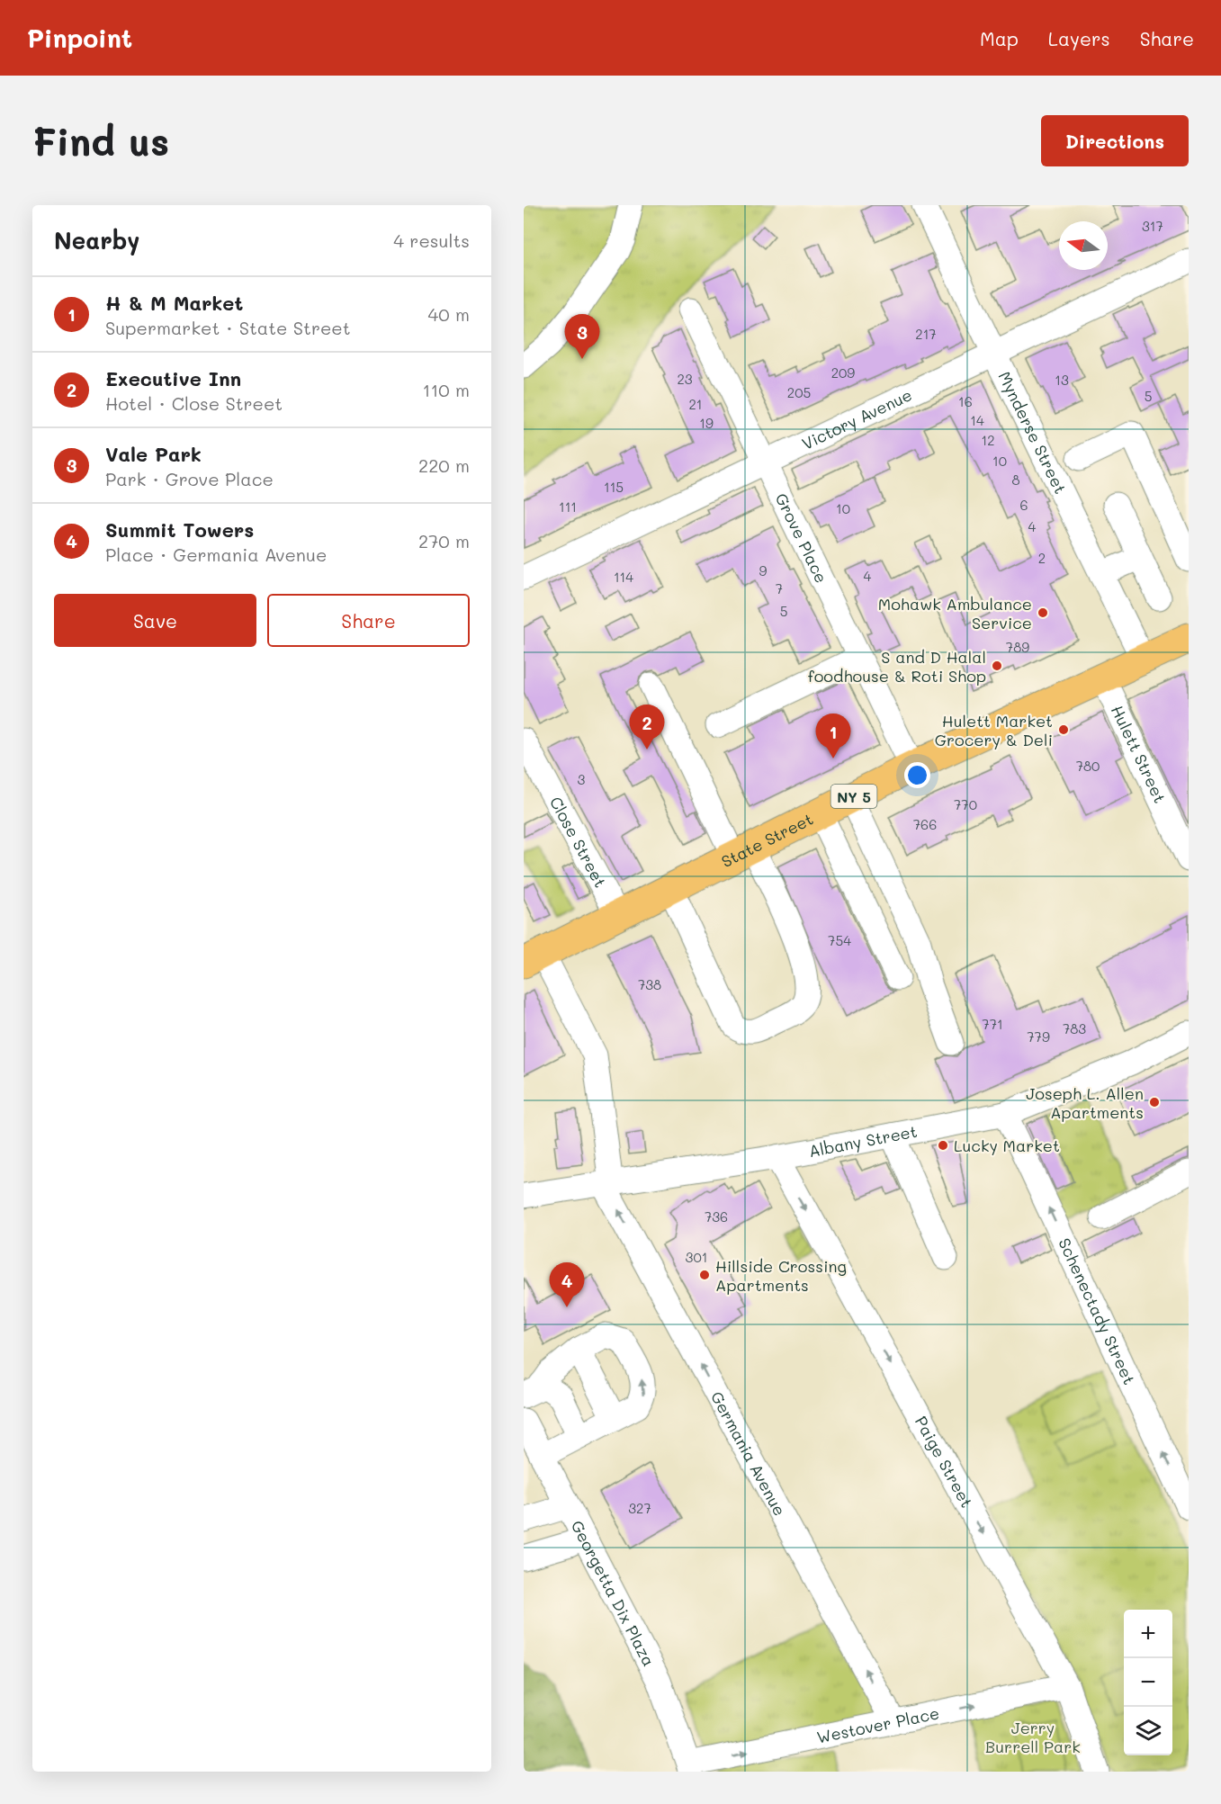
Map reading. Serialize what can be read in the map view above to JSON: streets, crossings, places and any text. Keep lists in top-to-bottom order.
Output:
{
  "streets": {
    "main road": ["NY 5", "State Street"],
    "street": [
      "Victory Avenue",
      "Mynderse Street",
      "Grove Place",
      "Hulett Street",
      "Close Street",
      "Albany Street",
      "Schenectady Street",
      "Germania Avenue",
      "Paige Street",
      "Georgetta Dix Plaza",
      "Westover Place"
    ]
  },
  "crossings": [
    ["Victory Avenue", "Mynderse Street"],
    ["Victory Avenue", "Grove Place"],
    ["Mynderse Street", "State Street"],
    ["Grove Place", "State Street"],
    ["Hulett Street", "State Street"],
    ["State Street", "Close Street"],
    ["Albany Street", "Schenectady Street"],
    ["Albany Street", "Germania Avenue"],
    ["Albany Street", "Paige Street"],
    ["Germania Avenue", "Westover Place"],
    ["Paige Street", "Westover Place"],
    ["Georgetta Dix Plaza", "Westover Place"]
  ],
  "one_way": [
    "Schenectady Street",
    "Germania Avenue",
    "Paige Street",
    "Westover Place"
  ],
  "parks": ["Jerry Burrell Park"],
  "places": [
    "Mohawk Ambulance Service",
    "S and D Halal foodhouse & Roti Shop",
    "Hulett Market Grocery & Deli",
    "Joseph L. Allen Apartments",
    "Lucky Market",
    "Hillside Crossing Apartments"
  ],
  "house_numbers": [
    "317",
    "217",
    "209",
    "23",
    "13",
    "205",
    "5",
    "16",
    "21",
    "14",
    "19",
    "12",
    "10",
    "8",
    "115",
    "6",
    "111",
    "10",
    "4",
    "2",
    "9",
    "4",
    "114",
    "7",
    "5",
    "789",
    "780",
    "3",
    "770",
    "766",
    "754",
    "738",
    "771",
    "783",
    "779",
    "736",
    "301",
    "327"
  ],
  "north": "left",
  "page": {
    "header": "Pinpoint",
    "nav": ["Map", "Layers", "Share"],
    "buttons": [
      "Directions",
      ["Save", "Share"]
    ],
    "title": "Find us",
    "heading": ["Nearby", "4 results"],
    "list": [
      {
        "mark": "1",
        "name": "H & M Market",
        "note": "Supermarket · State Street",
        "value": "40 m"
      },
      {
        "mark": "2",
        "name": "Executive Inn",
        "note": "Hotel · Close Street",
        "value": "110 m"
      },
      {
        "mark": "3",
        "name": "Vale Park",
        "note": "Park · Grove Place",
        "value": "220 m"
      },
      {
        "mark": "4",
        "name": "Summit Towers",
        "note": "Place · Germania Avenue",
        "value": "270 m"
      }
    ],
    "pins": [
      "3",
      "2",
      "1",
      "4"
    ],
    "map_buttons": ["+", "−"]
  }
}
